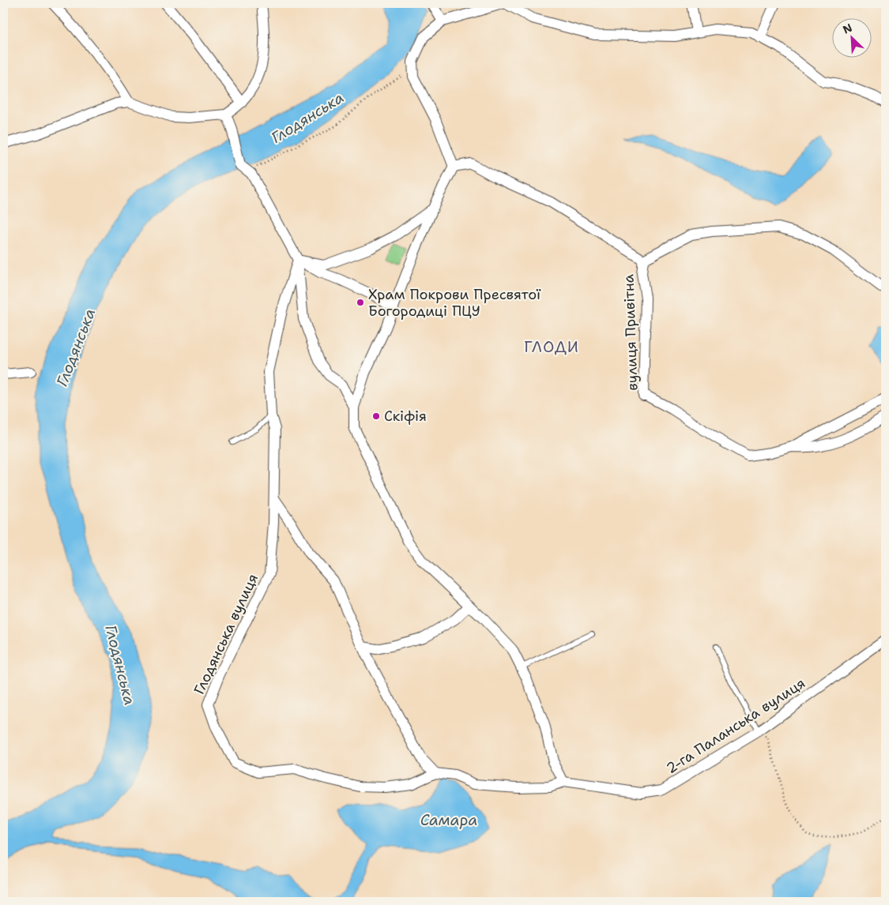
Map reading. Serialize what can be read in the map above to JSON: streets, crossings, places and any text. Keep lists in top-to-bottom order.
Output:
{
  "streets": {
    "street": ["вулиця Привітна", "Глодянська вулиця", "2-га Паланська вулиця"]
  },
  "crossings": [
    ["Глодянська вулиця", "2-га Паланська вулиця"]
  ],
  "districts": ["ГЛОДИ"],
  "water": ["Глодянська", "Самара"],
  "places": ["Храм Покрови Пресвятої Богородиці ПЦУ", "Скіфія"],
  "north": "top left"
}
